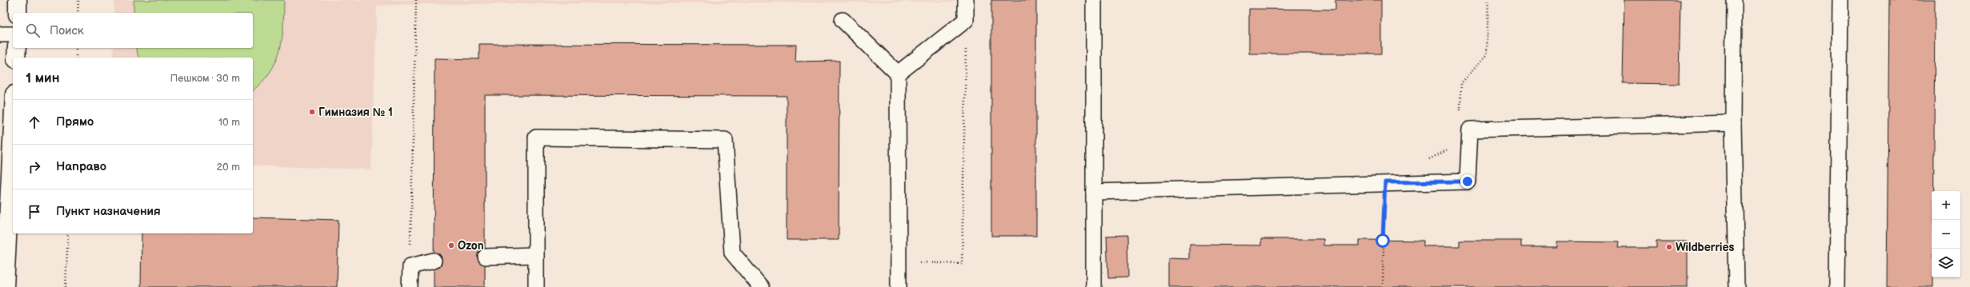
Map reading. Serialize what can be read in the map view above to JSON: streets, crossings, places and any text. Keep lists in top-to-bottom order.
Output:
{
  "places": ["Гимназия № 1", "Ozon", "Wildberries"],
  "page": {
    "search": "Поиск",
    "heading": ["1 мин", "Пешком · 30 m"],
    "list": [
      ["Прямо", "10 m"],
      ["Направо", "20 m"],
      "Пункт назначения"
    ],
    "map_buttons": ["+", "−"]
  }
}
